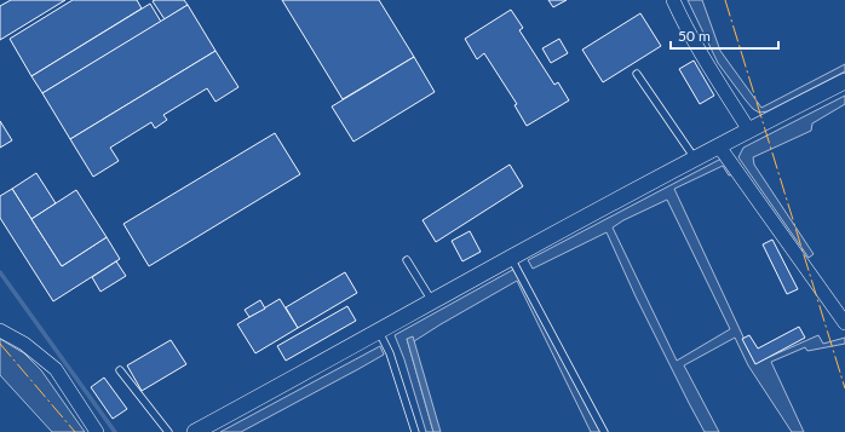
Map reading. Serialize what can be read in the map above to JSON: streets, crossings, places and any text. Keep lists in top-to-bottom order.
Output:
{
  "scale_bar": "50 m"
}
